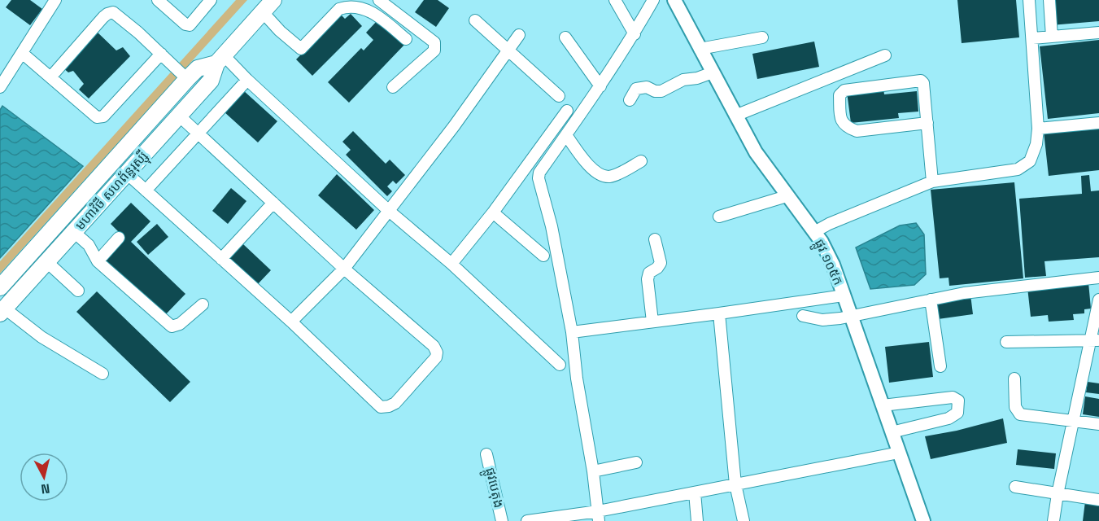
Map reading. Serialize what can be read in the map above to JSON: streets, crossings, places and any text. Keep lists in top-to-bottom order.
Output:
{
  "streets": {
    "highway": ["មហាវិថី សហព័ន្ធរុស្ស៊ី"],
    "main road": ["ផ្លូវ ១០៥ក"],
    "street": ["ផ្លូវបេតុង"]
  },
  "north": "bottom"
}
